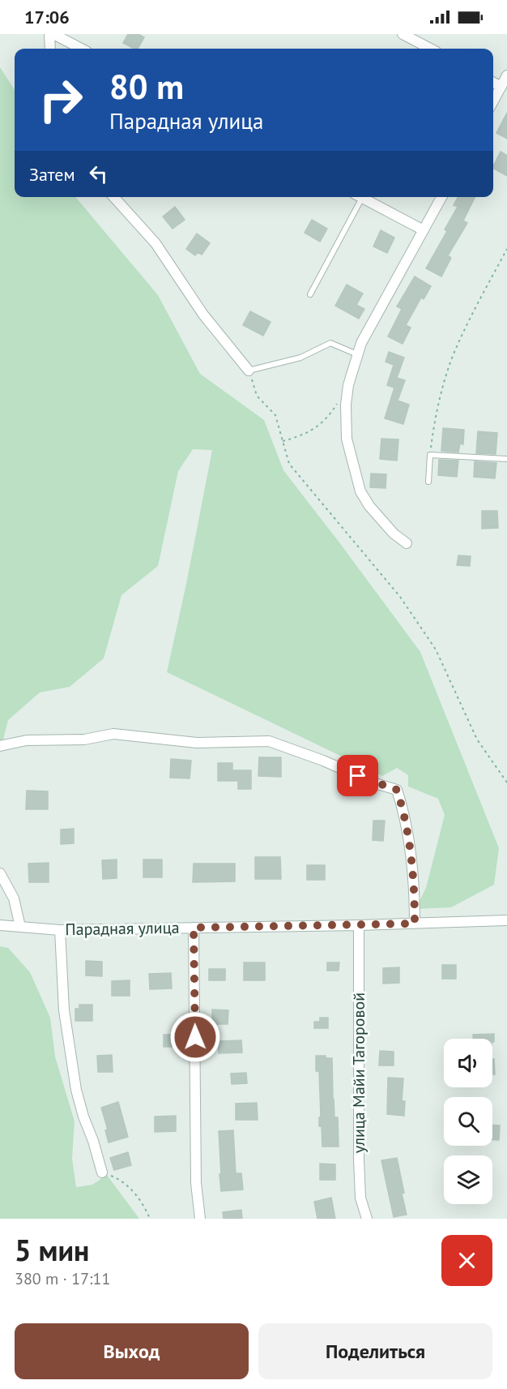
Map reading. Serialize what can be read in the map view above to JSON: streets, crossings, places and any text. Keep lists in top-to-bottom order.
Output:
{
  "streets": {
    "street": ["Парадная улица", "улица Майи Тагоровой"]
  },
  "crossings": [
    ["Парадная улица", "улица Майи Тагоровой"]
  ],
  "page": {
    "status": "17:06",
    "turn": ["80 m", "Парадная улица"],
    "then": "Затем",
    "heading": ["5 мин", "380 m · 17:11"],
    "buttons": ["Выход", "Поделиться"]
  }
}
